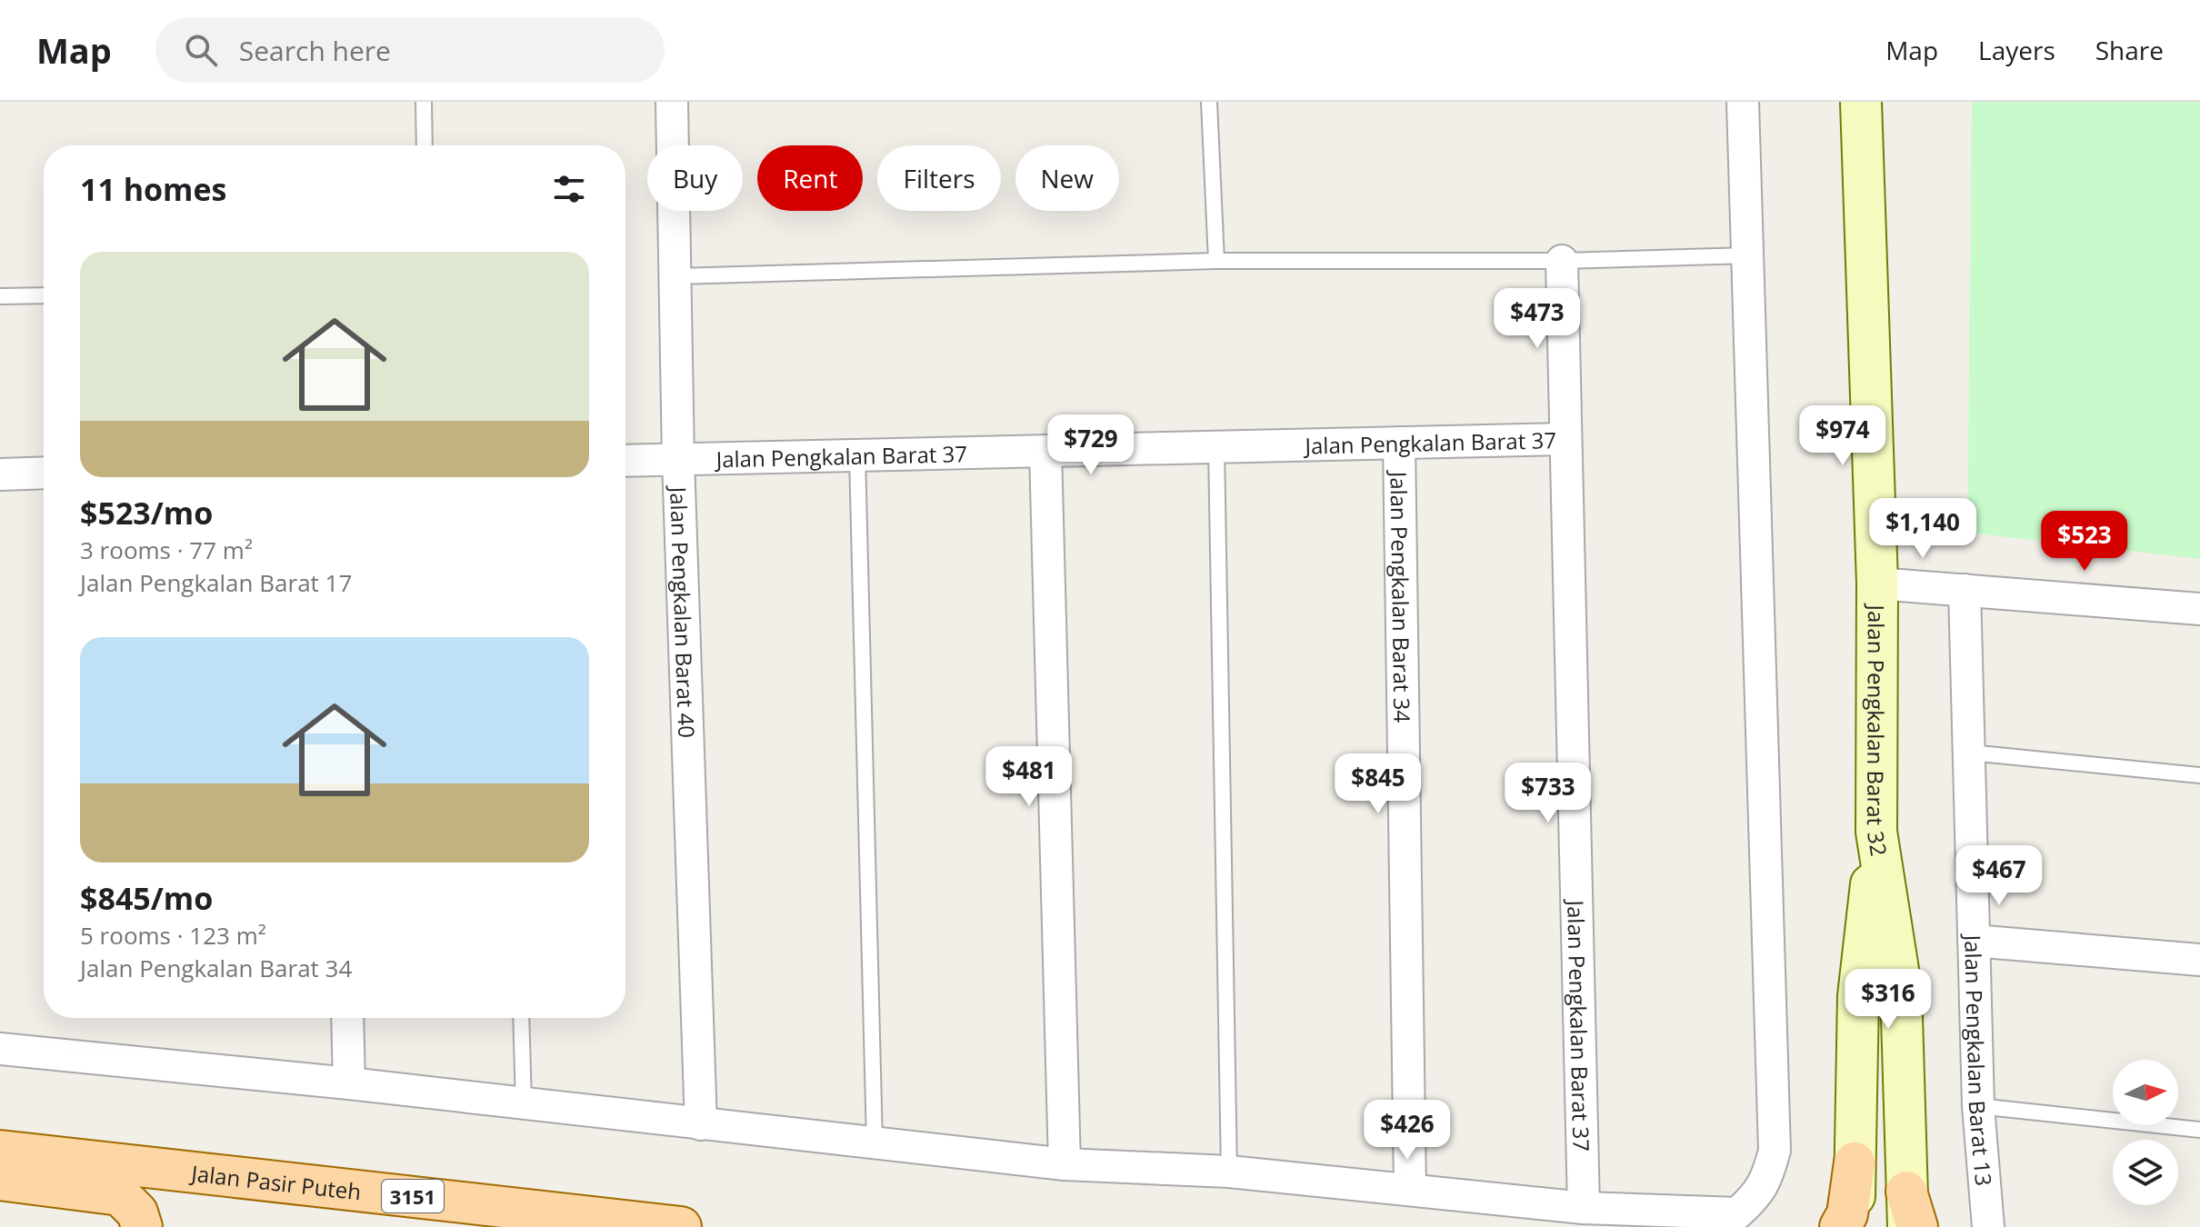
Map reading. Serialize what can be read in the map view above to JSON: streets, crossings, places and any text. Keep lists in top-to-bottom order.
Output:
{
  "streets": {
    "main road": ["Jalan Pasir Puteh", "3151"],
    "street": [
      "Jalan Pengkalan Barat 37",
      "Jalan Pengkalan Barat 34",
      "Jalan Pengkalan Barat 40",
      "Jalan Pengkalan Barat 32",
      "Jalan Pengkalan Barat 13"
    ]
  },
  "crossings": [
    ["Jalan Pengkalan Barat 37", "Jalan Pengkalan Barat 34"],
    ["Jalan Pengkalan Barat 37", "Jalan Pengkalan Barat 40"]
  ],
  "north": "right",
  "page": {
    "header": "Map",
    "search": "Search here",
    "nav": ["Map", "Layers", "Share"],
    "chip": [
      "Buy",
      "Rent",
      "Filters",
      "New"
    ],
    "heading": "11 homes",
    "list": [
      {
        "name": "$523/mo",
        "note": "3 rooms · 77 m² · Jalan Pengkalan Barat 17"
      },
      {
        "name": "$845/mo",
        "note": "5 rooms · 123 m² · Jalan Pengkalan Barat 34"
      }
    ],
    "price": [
      "$473",
      "$974",
      "$729",
      "$1,140",
      "$523",
      "$481",
      "$845",
      "$733",
      "$467",
      "$316",
      "$426"
    ]
  }
}
